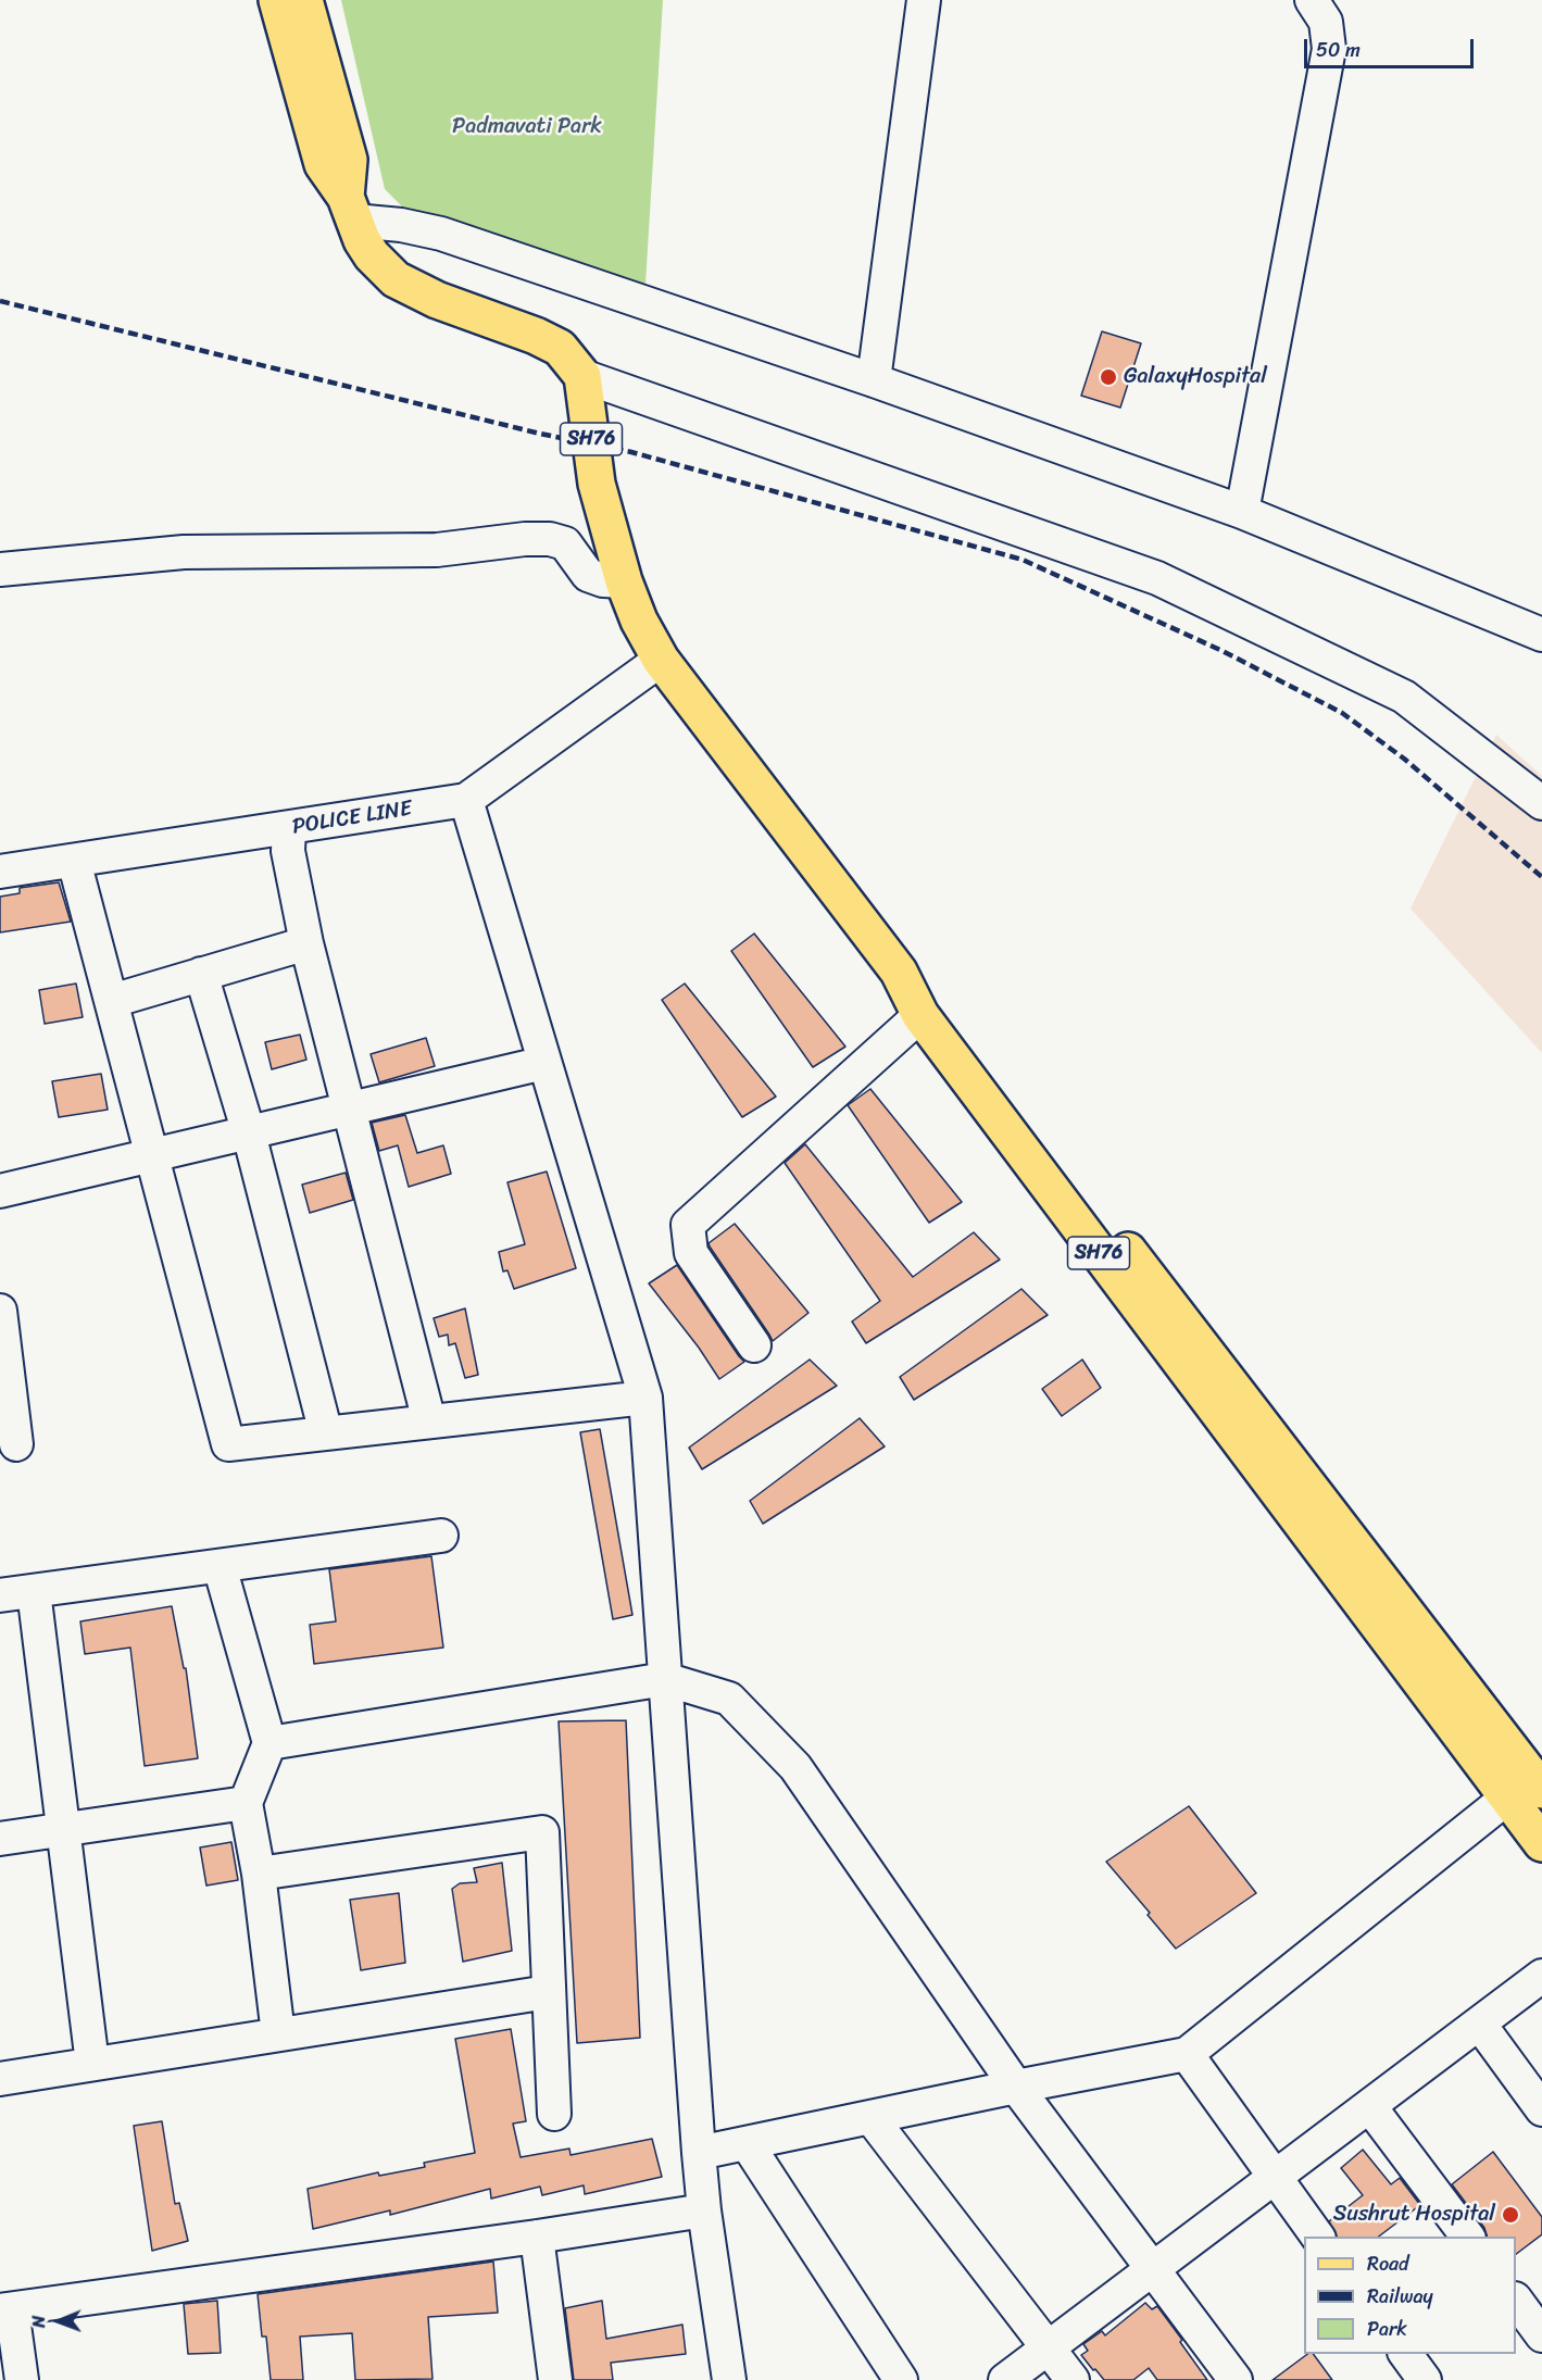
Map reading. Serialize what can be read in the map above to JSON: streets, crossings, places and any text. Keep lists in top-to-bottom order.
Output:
{
  "streets": {
    "main road": ["SH76"],
    "street": ["POLICE LINE"]
  },
  "crossings": [
    ["SH76", "POLICE LINE"]
  ],
  "parks": ["Padmavati Park"],
  "places": ["GalaxyHospital", "Sushrut Hospital"],
  "legend": ["Road", "Railway", "Park"],
  "scale_bar": "50 m",
  "north": "left"
}
